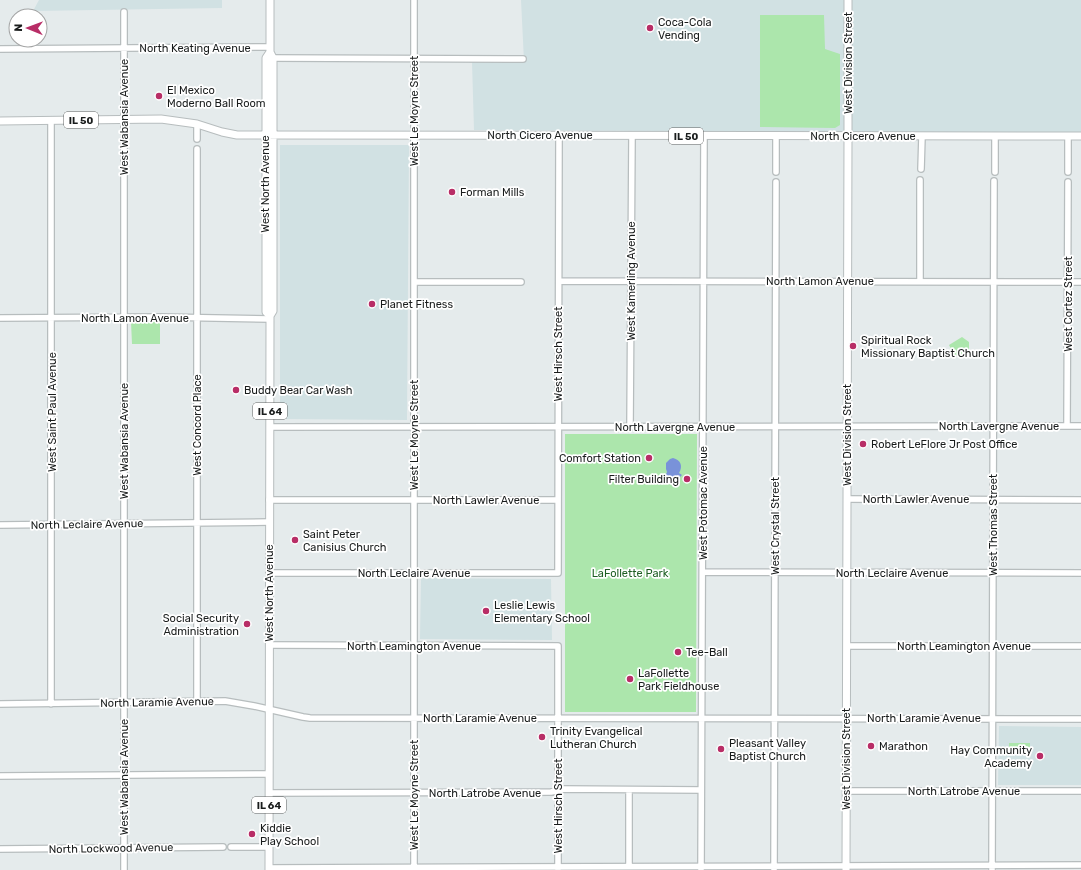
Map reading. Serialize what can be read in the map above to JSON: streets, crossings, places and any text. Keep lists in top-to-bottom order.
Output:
{
  "streets": {
    "main road": [
      "West Division Street",
      "IL 50",
      "North Cicero Avenue",
      "West North Avenue",
      "IL 64"
    ],
    "street": [
      "North Keating Avenue",
      "West Le Moyne Street",
      "West Wabansia Avenue",
      "West Kamerling Avenue",
      "North Lamon Avenue",
      "West Cortez Street",
      "West Hirsch Street",
      "West Saint Paul Avenue",
      "West Concord Place",
      "North Lavergne Avenue",
      "North Lawler Avenue",
      "West Potomac Avenue",
      "North Leclaire Avenue",
      "West Thomas Street",
      "West Crystal Street",
      "North Leamington Avenue",
      "North Laramie Avenue",
      "North Latrobe Avenue",
      "North Lockwood Avenue"
    ]
  },
  "crossings": [
    ["North Keating Avenue", "West Le Moyne Street"],
    ["North Keating Avenue", "West Wabansia Avenue"],
    ["North Keating Avenue", "West North Avenue"],
    ["West Division Street", "North Cicero Avenue"],
    ["West Division Street", "North Lamon Avenue"],
    ["West Division Street", "North Lavergne Avenue"],
    ["West Division Street", "North Lawler Avenue"],
    ["West Division Street", "North Leclaire Avenue"],
    ["West Division Street", "North Leamington Avenue"],
    ["West Division Street", "North Laramie Avenue"],
    ["West Division Street", "North Latrobe Avenue"],
    ["West Le Moyne Street", "North Cicero Avenue"],
    ["West Le Moyne Street", "North Lavergne Avenue"],
    ["West Le Moyne Street", "North Lawler Avenue"],
    ["West Le Moyne Street", "North Leclaire Avenue"],
    ["West Le Moyne Street", "North Leamington Avenue"],
    ["West Le Moyne Street", "North Laramie Avenue"],
    ["West Le Moyne Street", "North Latrobe Avenue"],
    ["West Wabansia Avenue", "North Cicero Avenue"],
    ["West Wabansia Avenue", "North Lamon Avenue"],
    ["West Wabansia Avenue", "North Leclaire Avenue"],
    ["West Wabansia Avenue", "North Laramie Avenue"],
    ["West Wabansia Avenue", "North Lockwood Avenue"],
    ["North Cicero Avenue", "West North Avenue"],
    ["North Cicero Avenue", "West Kamerling Avenue"],
    ["North Cicero Avenue", "West Hirsch Street"],
    ["North Cicero Avenue", "West Saint Paul Avenue"],
    ["North Cicero Avenue", "West Potomac Avenue"],
    ["West North Avenue", "North Lamon Avenue"],
    ["West North Avenue", "North Lavergne Avenue"],
    ["West North Avenue", "North Lawler Avenue"],
    ["West North Avenue", "North Leclaire Avenue"],
    ["West North Avenue", "North Leamington Avenue"],
    ["West North Avenue", "North Laramie Avenue"],
    ["West North Avenue", "North Latrobe Avenue"],
    ["West Kamerling Avenue", "North Lamon Avenue"],
    ["West Kamerling Avenue", "North Lavergne Avenue"],
    ["North Lamon Avenue", "West Cortez Street"],
    ["North Lamon Avenue", "West Hirsch Street"],
    ["North Lamon Avenue", "West Saint Paul Avenue"],
    ["North Lamon Avenue", "West Concord Place"],
    ["North Lamon Avenue", "West Potomac Avenue"],
    ["North Lamon Avenue", "West Thomas Street"],
    ["North Lamon Avenue", "West Crystal Street"],
    ["West Cortez Street", "North Lavergne Avenue"],
    ["West Hirsch Street", "North Lavergne Avenue"],
    ["West Hirsch Street", "North Lawler Avenue"],
    ["West Hirsch Street", "North Leclaire Avenue"],
    ["West Hirsch Street", "North Leamington Avenue"],
    ["West Hirsch Street", "North Laramie Avenue"],
    ["West Hirsch Street", "North Latrobe Avenue"],
    ["West Saint Paul Avenue", "North Leclaire Avenue"],
    ["West Saint Paul Avenue", "North Laramie Avenue"],
    ["West Concord Place", "North Leclaire Avenue"],
    ["West Concord Place", "North Laramie Avenue"],
    ["North Lavergne Avenue", "West Potomac Avenue"],
    ["North Lavergne Avenue", "West Thomas Street"],
    ["North Lavergne Avenue", "West Crystal Street"],
    ["North Lawler Avenue", "West Thomas Street"],
    ["West Potomac Avenue", "North Leclaire Avenue"],
    ["West Potomac Avenue", "North Laramie Avenue"],
    ["West Potomac Avenue", "North Latrobe Avenue"],
    ["North Leclaire Avenue", "West Thomas Street"],
    ["North Leclaire Avenue", "West Crystal Street"],
    ["West Thomas Street", "North Leamington Avenue"],
    ["West Thomas Street", "North Laramie Avenue"],
    ["West Thomas Street", "North Latrobe Avenue"],
    ["West Crystal Street", "North Laramie Avenue"]
  ],
  "parks": ["LaFollette Park"],
  "places": [
    "Coca-Cola Vending",
    "El Mexico Moderno Ball Room",
    "Forman Mills",
    "Planet Fitness",
    "Spiritual Rock Missionary Baptist Church",
    "Buddy Bear Car Wash",
    "Robert LeFlore Jr Post Office",
    "Comfort Station",
    "Filter Building",
    "Saint Peter Canisius Church",
    "Leslie Lewis Elementary School",
    "Social Security Administration",
    "Tee-Ball",
    "LaFollette Park Fieldhouse",
    "Trinity Evangelical Lutheran Church",
    "Marathon",
    "Pleasant Valley Baptist Church",
    "Hay Community Academy",
    "Kiddie Play School"
  ],
  "north": "left"
}
